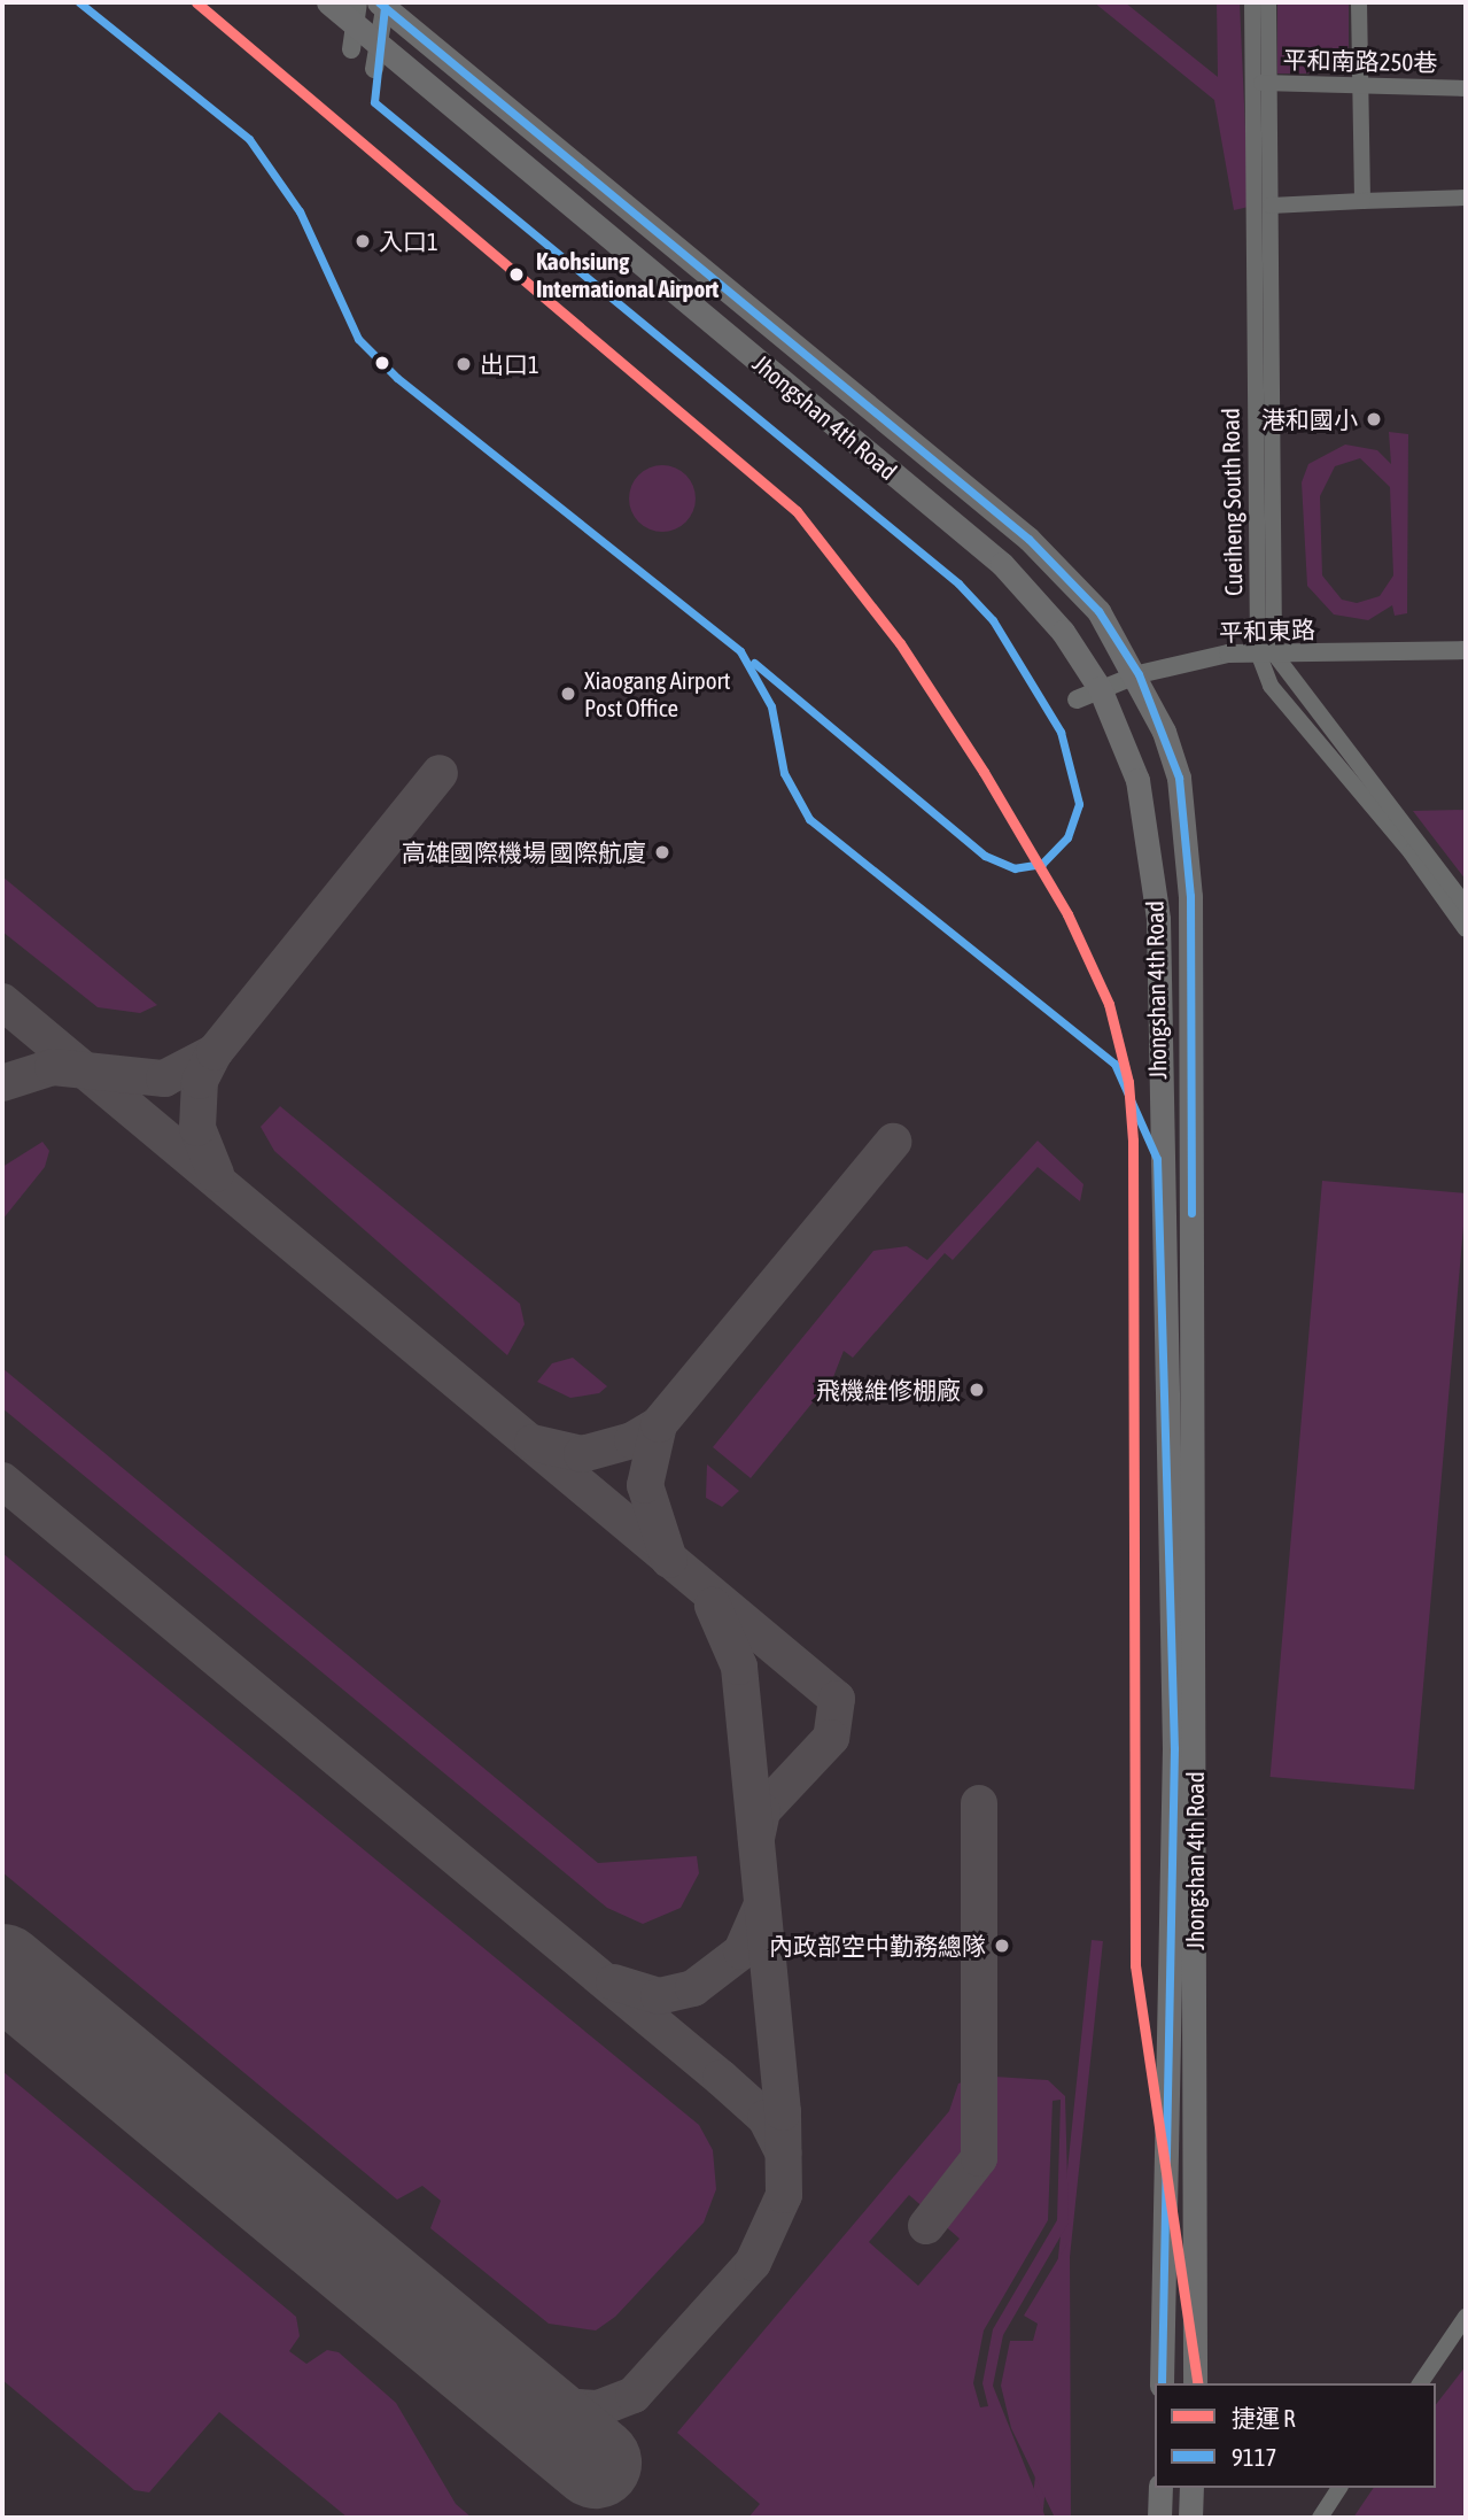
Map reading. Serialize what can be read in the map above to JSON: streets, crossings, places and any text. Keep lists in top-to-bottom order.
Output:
{
  "streets": {
    "main road": ["Jhongshan 4th Road"],
    "street": ["平和南路250巷", "Cueiheng South Road", "平和東路"]
  },
  "crossings": [
    ["平和南路250巷", "Cueiheng South Road"],
    ["Jhongshan 4th Road", "平和東路"],
    ["Cueiheng South Road", "平和東路"]
  ],
  "places": [
    "入口1",
    "Kaohsiung International Airport",
    "出口1",
    "港和國小",
    "Xiaogang Airport Post Office",
    "高雄國際機場 國際航廈",
    "飛機維修棚廠",
    "內政部空中勤務總隊"
  ],
  "lines": ["metro line R", "transit line 9117"],
  "legend": ["捷運 R", "9117"]
}
